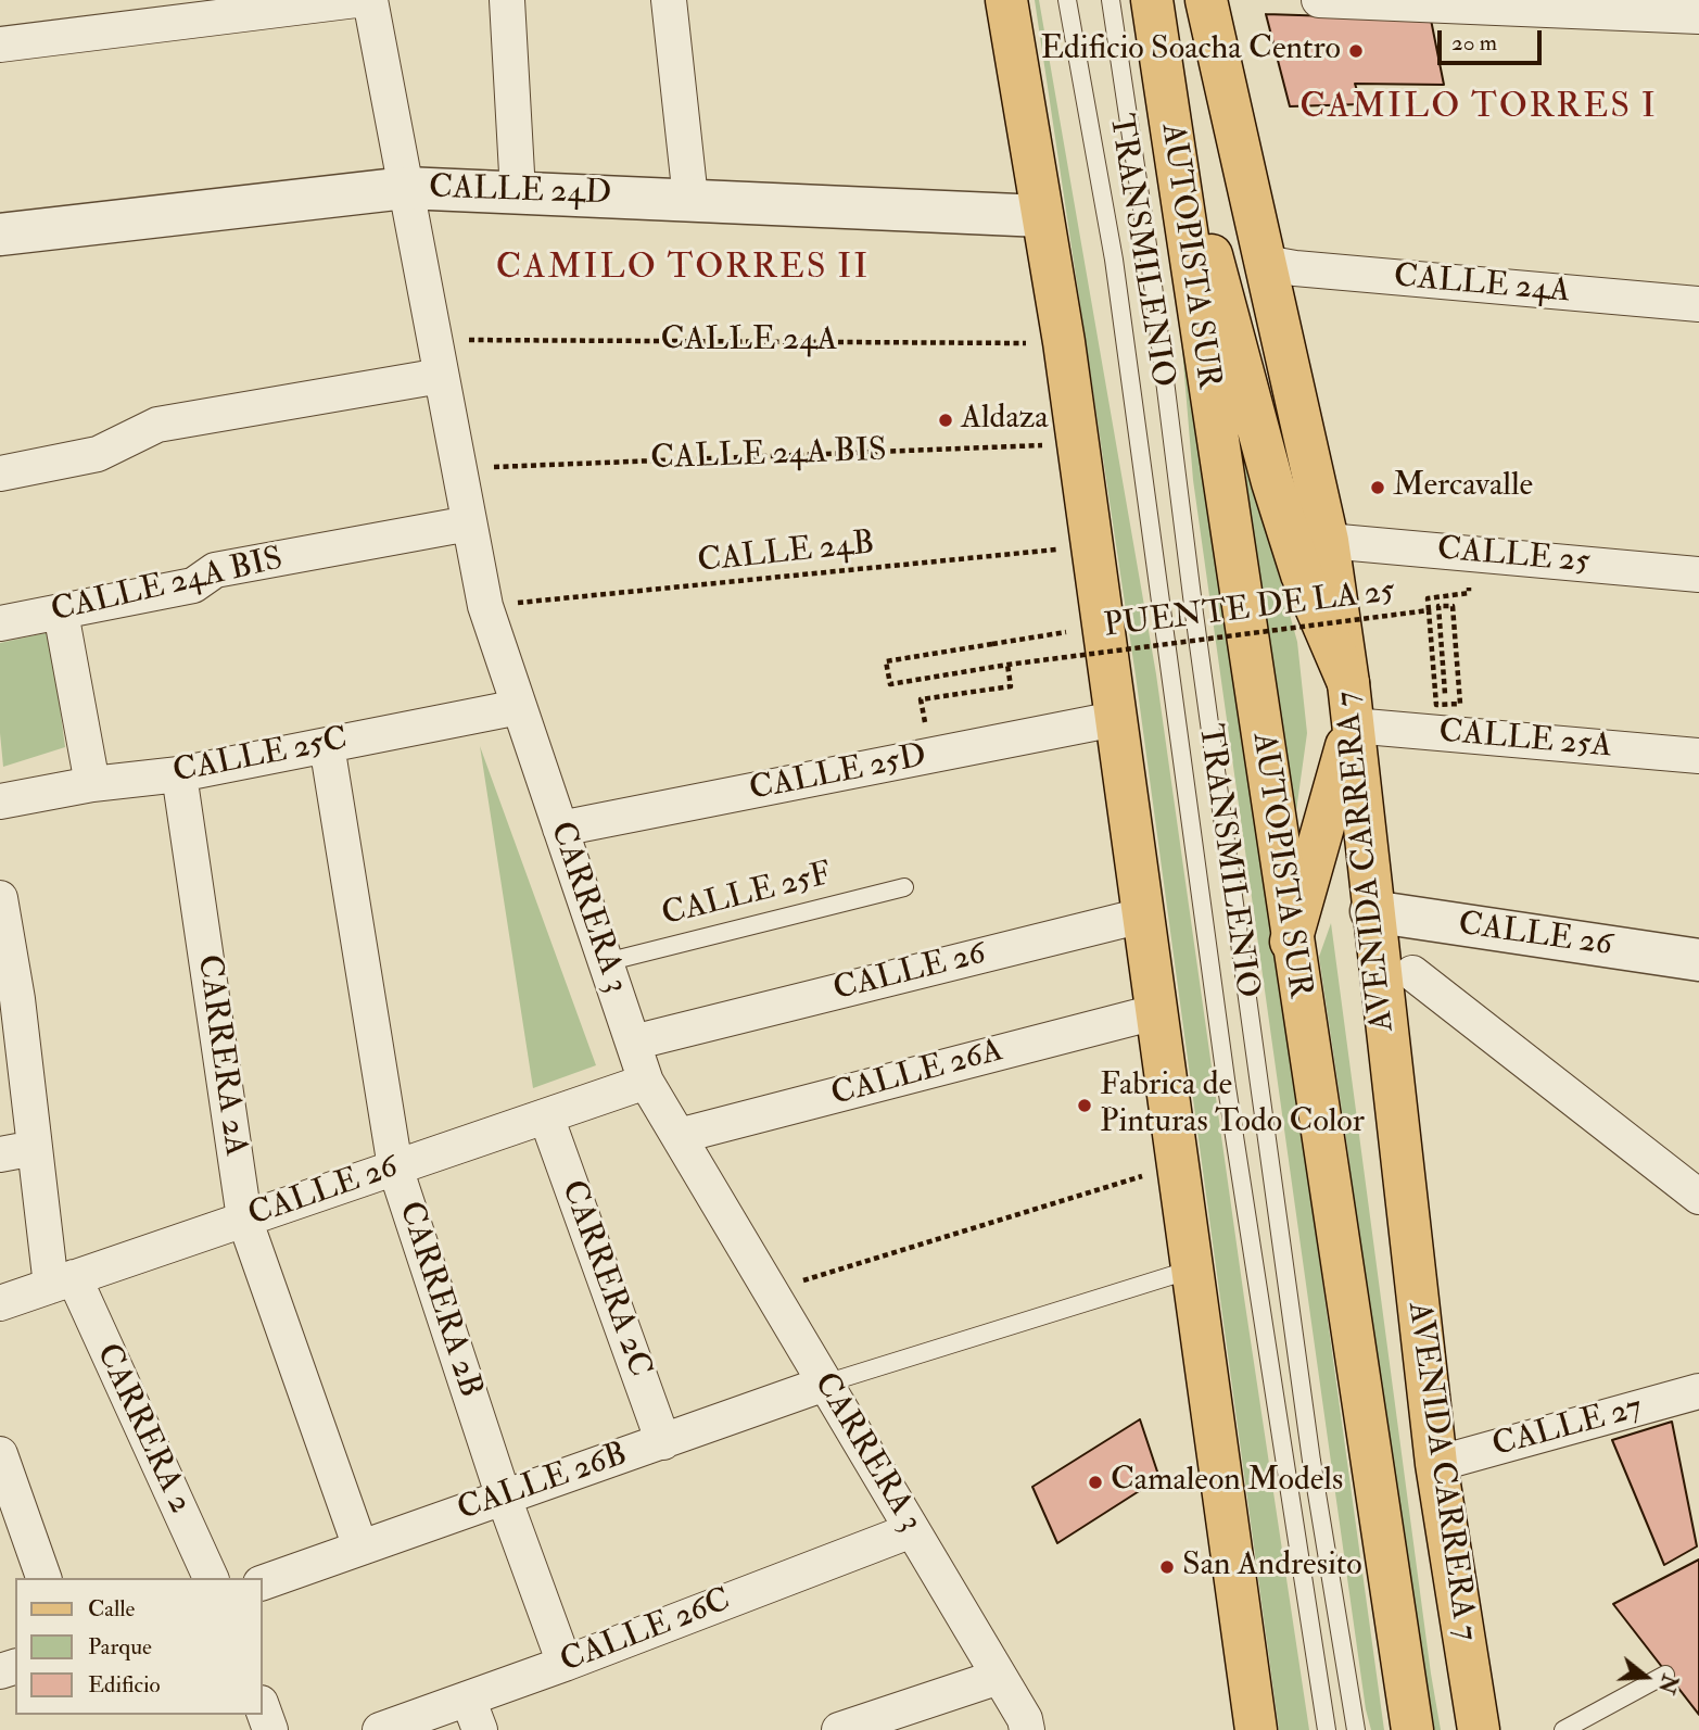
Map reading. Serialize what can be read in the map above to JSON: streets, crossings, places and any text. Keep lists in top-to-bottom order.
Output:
{
  "streets": {
    "main road": ["AUTOPISTA SUR", "AVENIDA CARRERA 7"],
    "street": [
      "CALLE 24D",
      "CALLE 24A",
      "CALLE 24A BIS",
      "CALLE 25",
      "CALLE 25A",
      "CALLE 25C",
      "CALLE 25D",
      "CARRERA 3",
      "CALLE 26",
      "CARRERA 2A",
      "CALLE 26A",
      "CARRERA 2C",
      "CARRERA 2B",
      "CALLE 27",
      "CARRERA 2",
      "CALLE 26B",
      "CALLE 26C"
    ],
    "lane": ["TRANSMILENIO", "CALLE 25F"],
    "path": ["CALLE 24B", "PUENTE DE LA 25"]
  },
  "crossings": [
    ["CALLE 24D", "CARRERA 3"],
    ["CALLE 24A", "AVENIDA CARRERA 7"],
    ["CALLE 24A", "CARRERA 3"],
    ["CALLE 24A BIS", "CARRERA 3"],
    ["CALLE 24B", "CARRERA 3"],
    ["CALLE 25", "AVENIDA CARRERA 7"],
    ["CALLE 25A", "AVENIDA CARRERA 7"],
    ["CALLE 25C", "CARRERA 3"],
    ["CALLE 25C", "CARRERA 2A"],
    ["CALLE 25C", "CARRERA 2B"],
    ["CALLE 25D", "CARRERA 3"],
    ["AVENIDA CARRERA 7", "CALLE 26"],
    ["AVENIDA CARRERA 7", "CALLE 27"],
    ["CALLE 25F", "CARRERA 3"],
    ["CARRERA 3", "CALLE 26"],
    ["CARRERA 3", "CALLE 26A"],
    ["CARRERA 3", "CALLE 26B"],
    ["CARRERA 3", "CALLE 26C"],
    ["CALLE 26", "CARRERA 2A"],
    ["CALLE 26", "CARRERA 2C"],
    ["CALLE 26", "CARRERA 2B"],
    ["CALLE 26", "CARRERA 2"],
    ["CARRERA 2A", "CALLE 26B"],
    ["CARRERA 2C", "CALLE 26B"],
    ["CARRERA 2B", "CALLE 26B"],
    ["CARRERA 2B", "CALLE 26C"]
  ],
  "districts": ["CAMILO TORRES I", "CAMILO TORRES II"],
  "places": [
    "Edificio Soacha Centro",
    "Aldaza",
    "Mercavalle",
    "Fabrica de Pinturas Todo Color",
    "Camaleon Models",
    "San Andresito"
  ],
  "legend": ["Calle", "Parque", "Edificio"],
  "scale_bar": "20 m",
  "north": "right"
}
